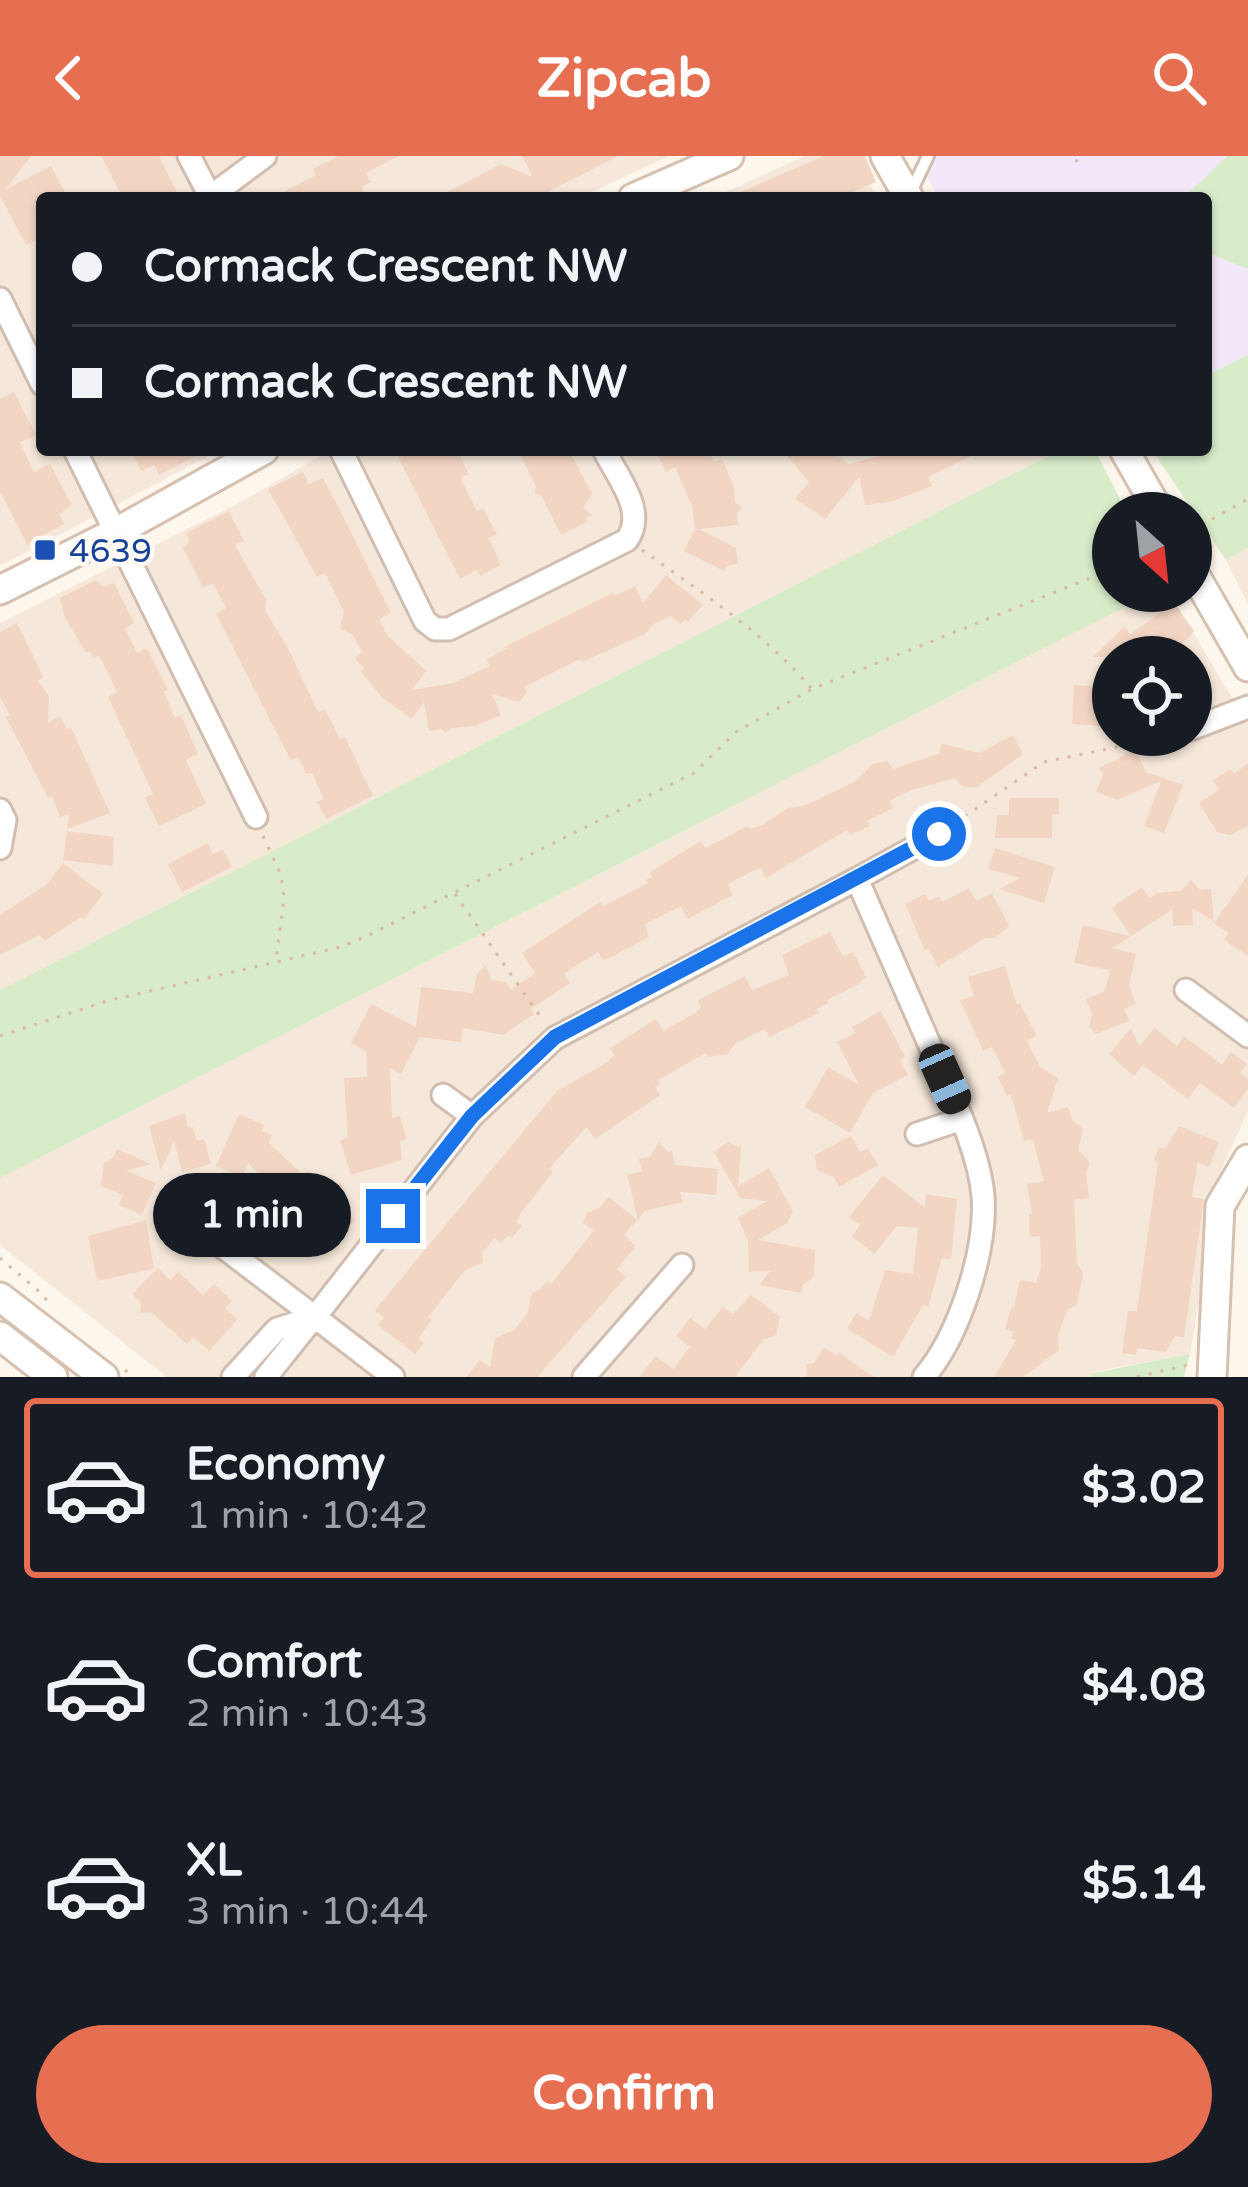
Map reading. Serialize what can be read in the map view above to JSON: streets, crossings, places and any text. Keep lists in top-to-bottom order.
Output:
{
  "places": {
    "transit": ["4639"]
  },
  "north": "bottom right",
  "page": {
    "header": "Zipcab",
    "banner": ["Cormack Crescent NW", "Cormack Crescent NW"],
    "bubble": "1 min",
    "list": [
      {
        "name": "Economy",
        "note": "1 min · 10:42",
        "value": "$3.02"
      },
      {
        "name": "Comfort",
        "note": "2 min · 10:43",
        "value": "$4.08"
      },
      {
        "name": "XL",
        "note": "3 min · 10:44",
        "value": "$5.14"
      }
    ],
    "buttons": "Confirm"
  }
}
